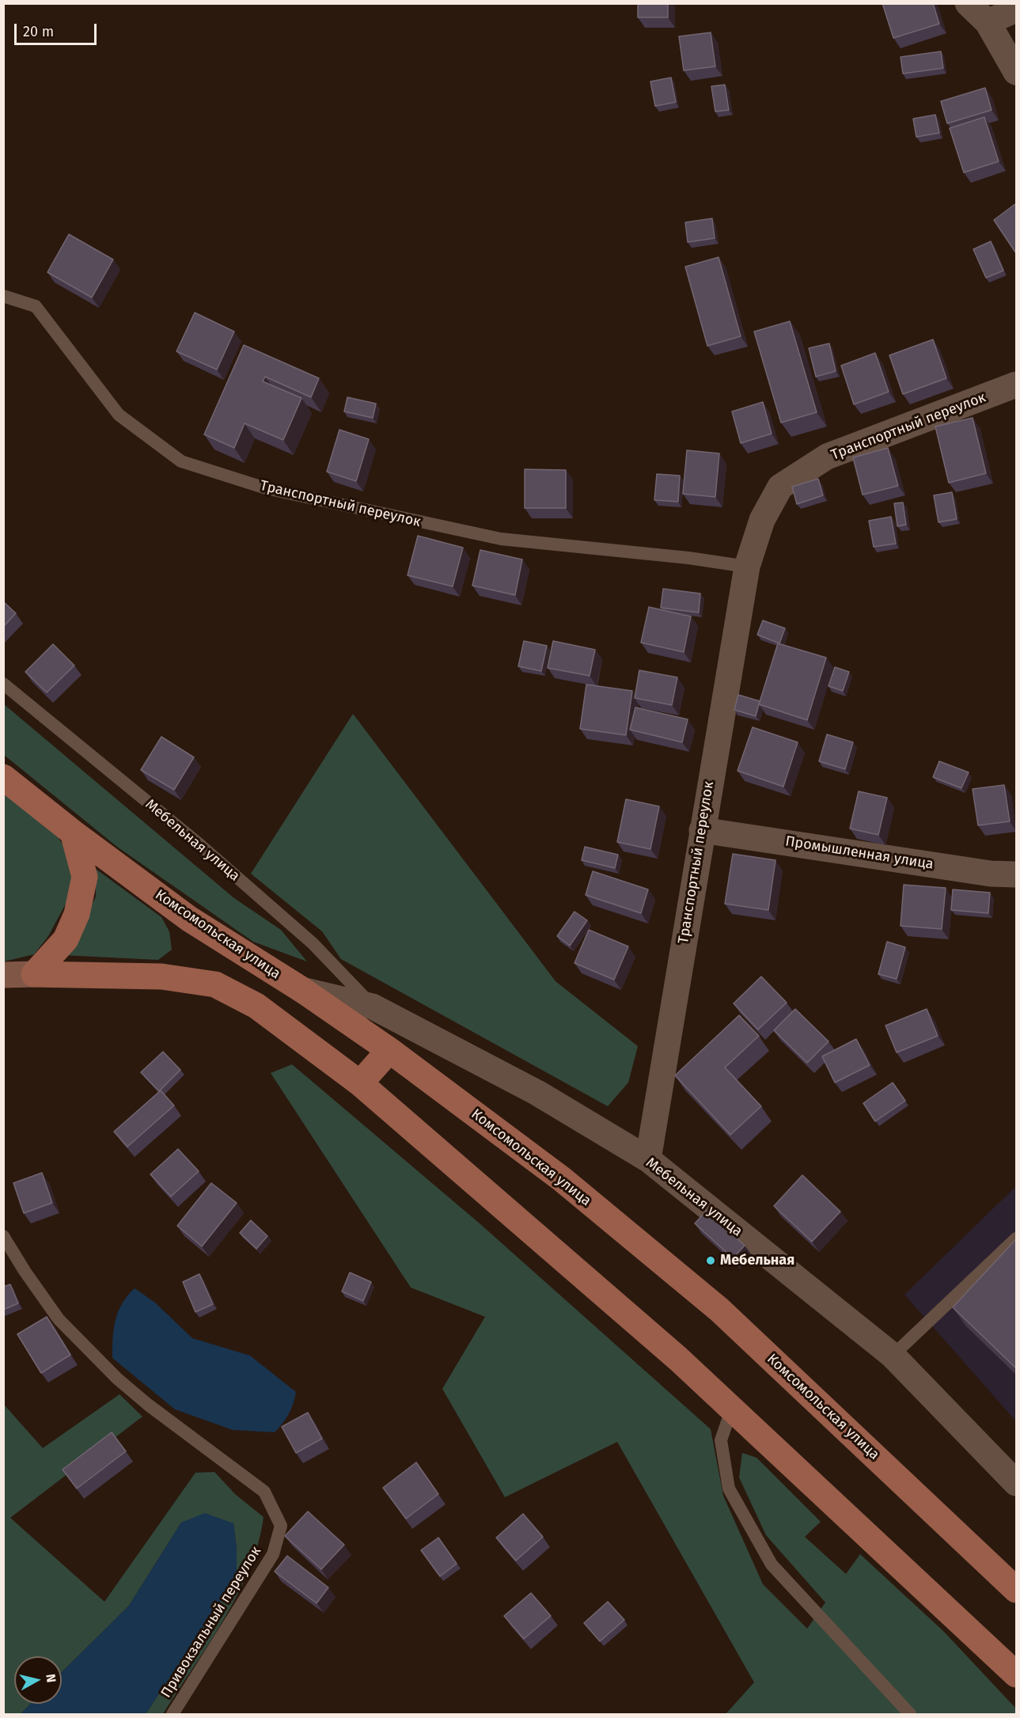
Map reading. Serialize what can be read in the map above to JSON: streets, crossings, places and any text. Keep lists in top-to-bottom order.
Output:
{
  "streets": {
    "main road": ["Комсомольская улица"],
    "street": ["Транспортный переулок", "Мебельная улица", "Промышленная улица"],
    "lane": ["Привокзальный переулок"]
  },
  "crossings": [
    ["Транспортный переулок", "Мебельная улица"],
    ["Транспортный переулок", "Промышленная улица"],
    ["Мебельная улица", "Комсомольская улица"]
  ],
  "places": ["Мебельная"],
  "scale_bar": "20 m",
  "north": "right"
}
